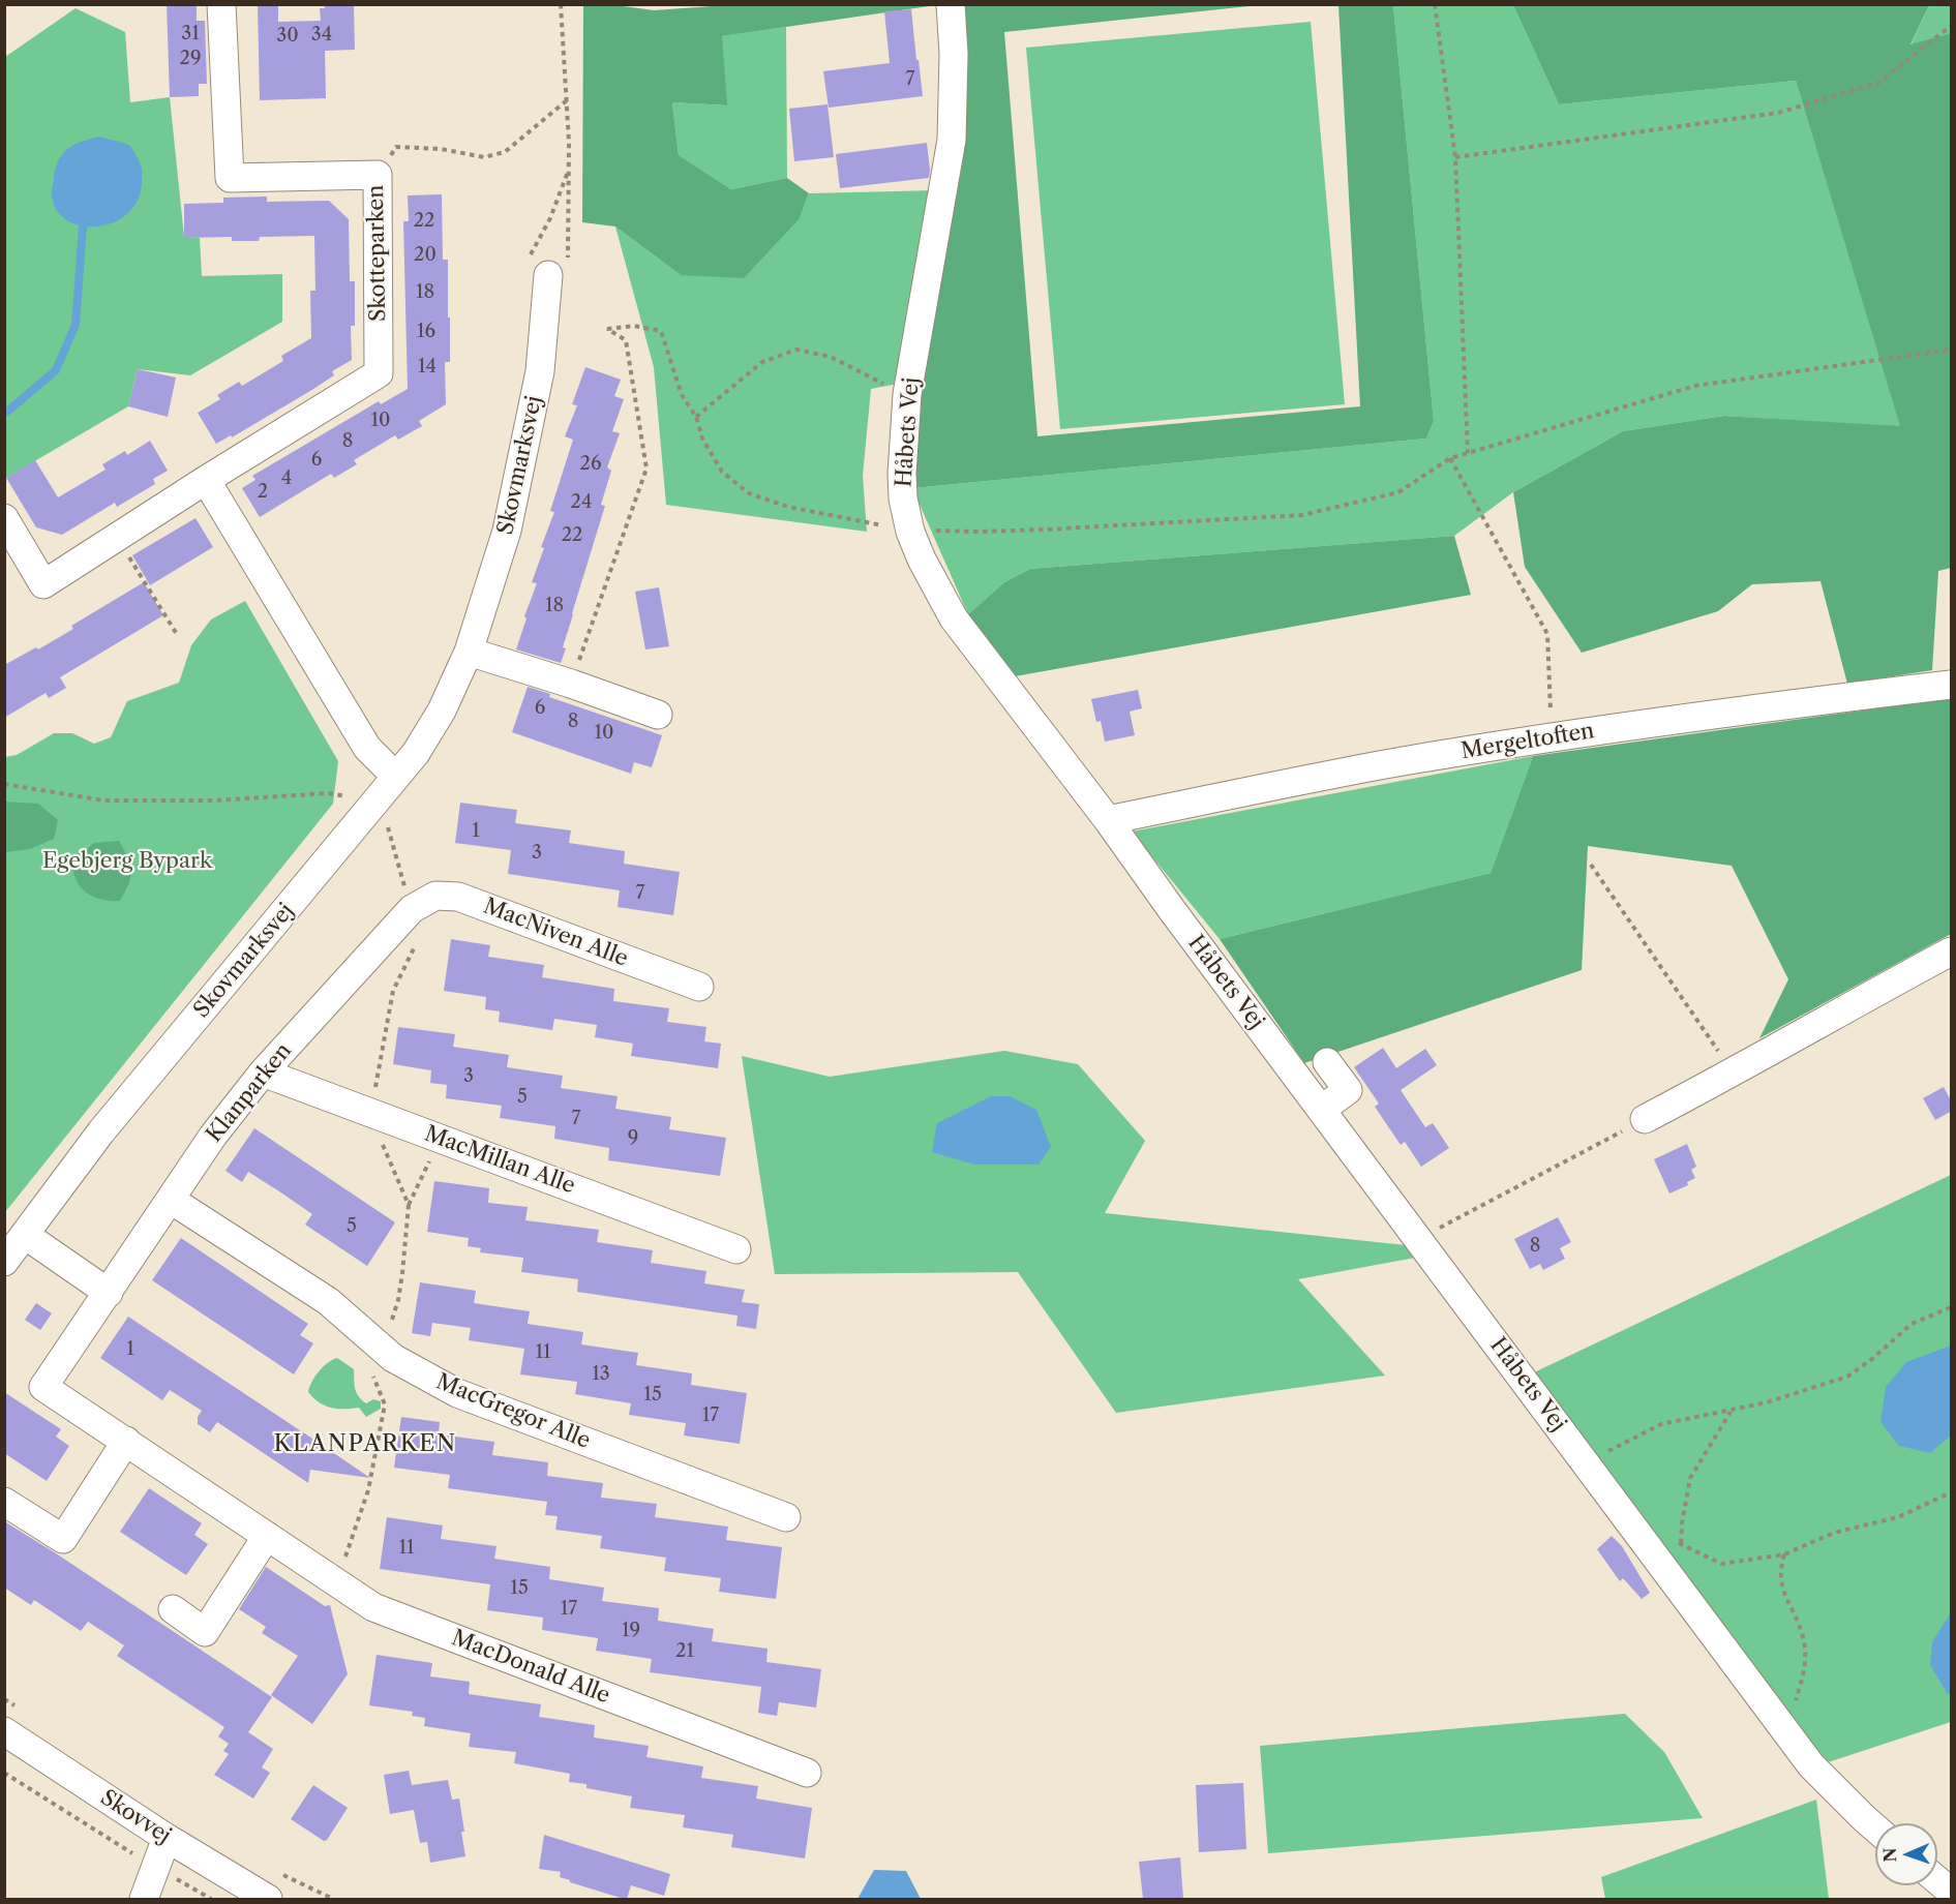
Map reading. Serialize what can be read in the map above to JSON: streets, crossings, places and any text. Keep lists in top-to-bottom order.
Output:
{
  "streets": {
    "street": [
      "Skotteparken",
      "Håbets Vej",
      "Skovmarksvej",
      "Mergeltoften",
      "MacNiven Alle",
      "Klanparken",
      "MacMillan Alle",
      "MacGregor Alle",
      "MacDonald Alle",
      "Skovvej"
    ]
  },
  "crossings": [
    ["Håbets Vej", "Mergeltoften"],
    ["MacNiven Alle", "Klanparken"],
    ["Klanparken", "MacMillan Alle"],
    ["Klanparken", "MacGregor Alle"],
    ["Klanparken", "MacDonald Alle"]
  ],
  "districts": ["KLANPARKEN"],
  "parks": ["Egebjerg Bypark"],
  "house_numbers": [
    "31",
    "34",
    "30",
    "29",
    "7",
    "22",
    "20",
    "18",
    "16",
    "14",
    "10",
    "8",
    "6",
    "26",
    "4",
    "2",
    "24",
    "22",
    "18",
    "6",
    "8",
    "10",
    "1",
    "3",
    "7",
    "3",
    "5",
    "7",
    "9",
    "5",
    "8",
    "1",
    "11",
    "13",
    "15",
    "17",
    "11",
    "15",
    "17",
    "19",
    "21"
  ],
  "north": "left"
}
